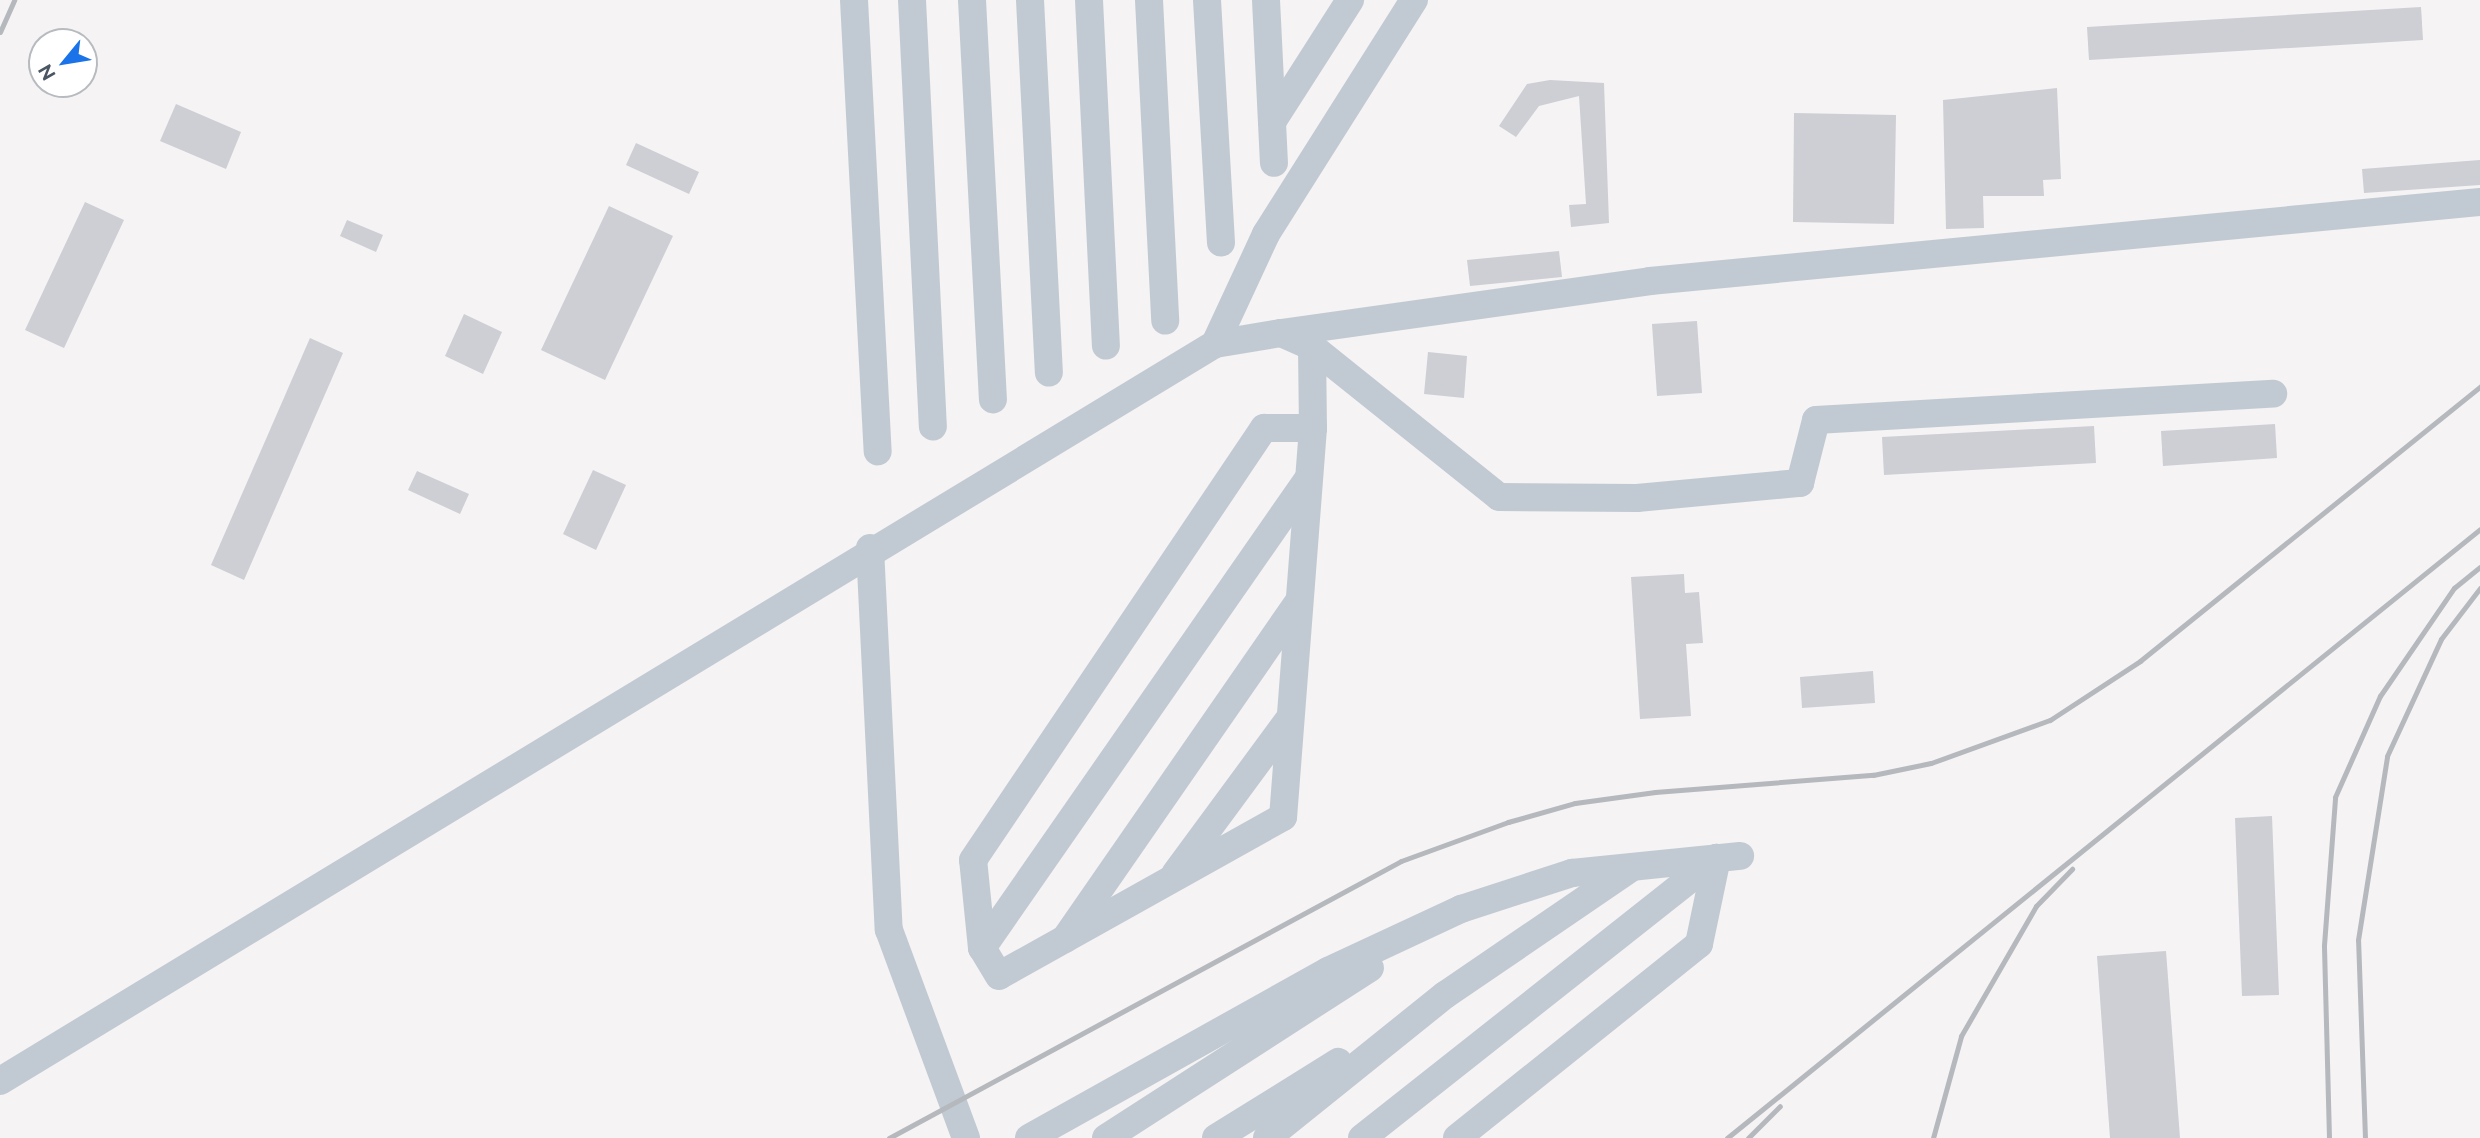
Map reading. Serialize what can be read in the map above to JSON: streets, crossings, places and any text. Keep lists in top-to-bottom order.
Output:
{
  "north": "bottom left"
}
